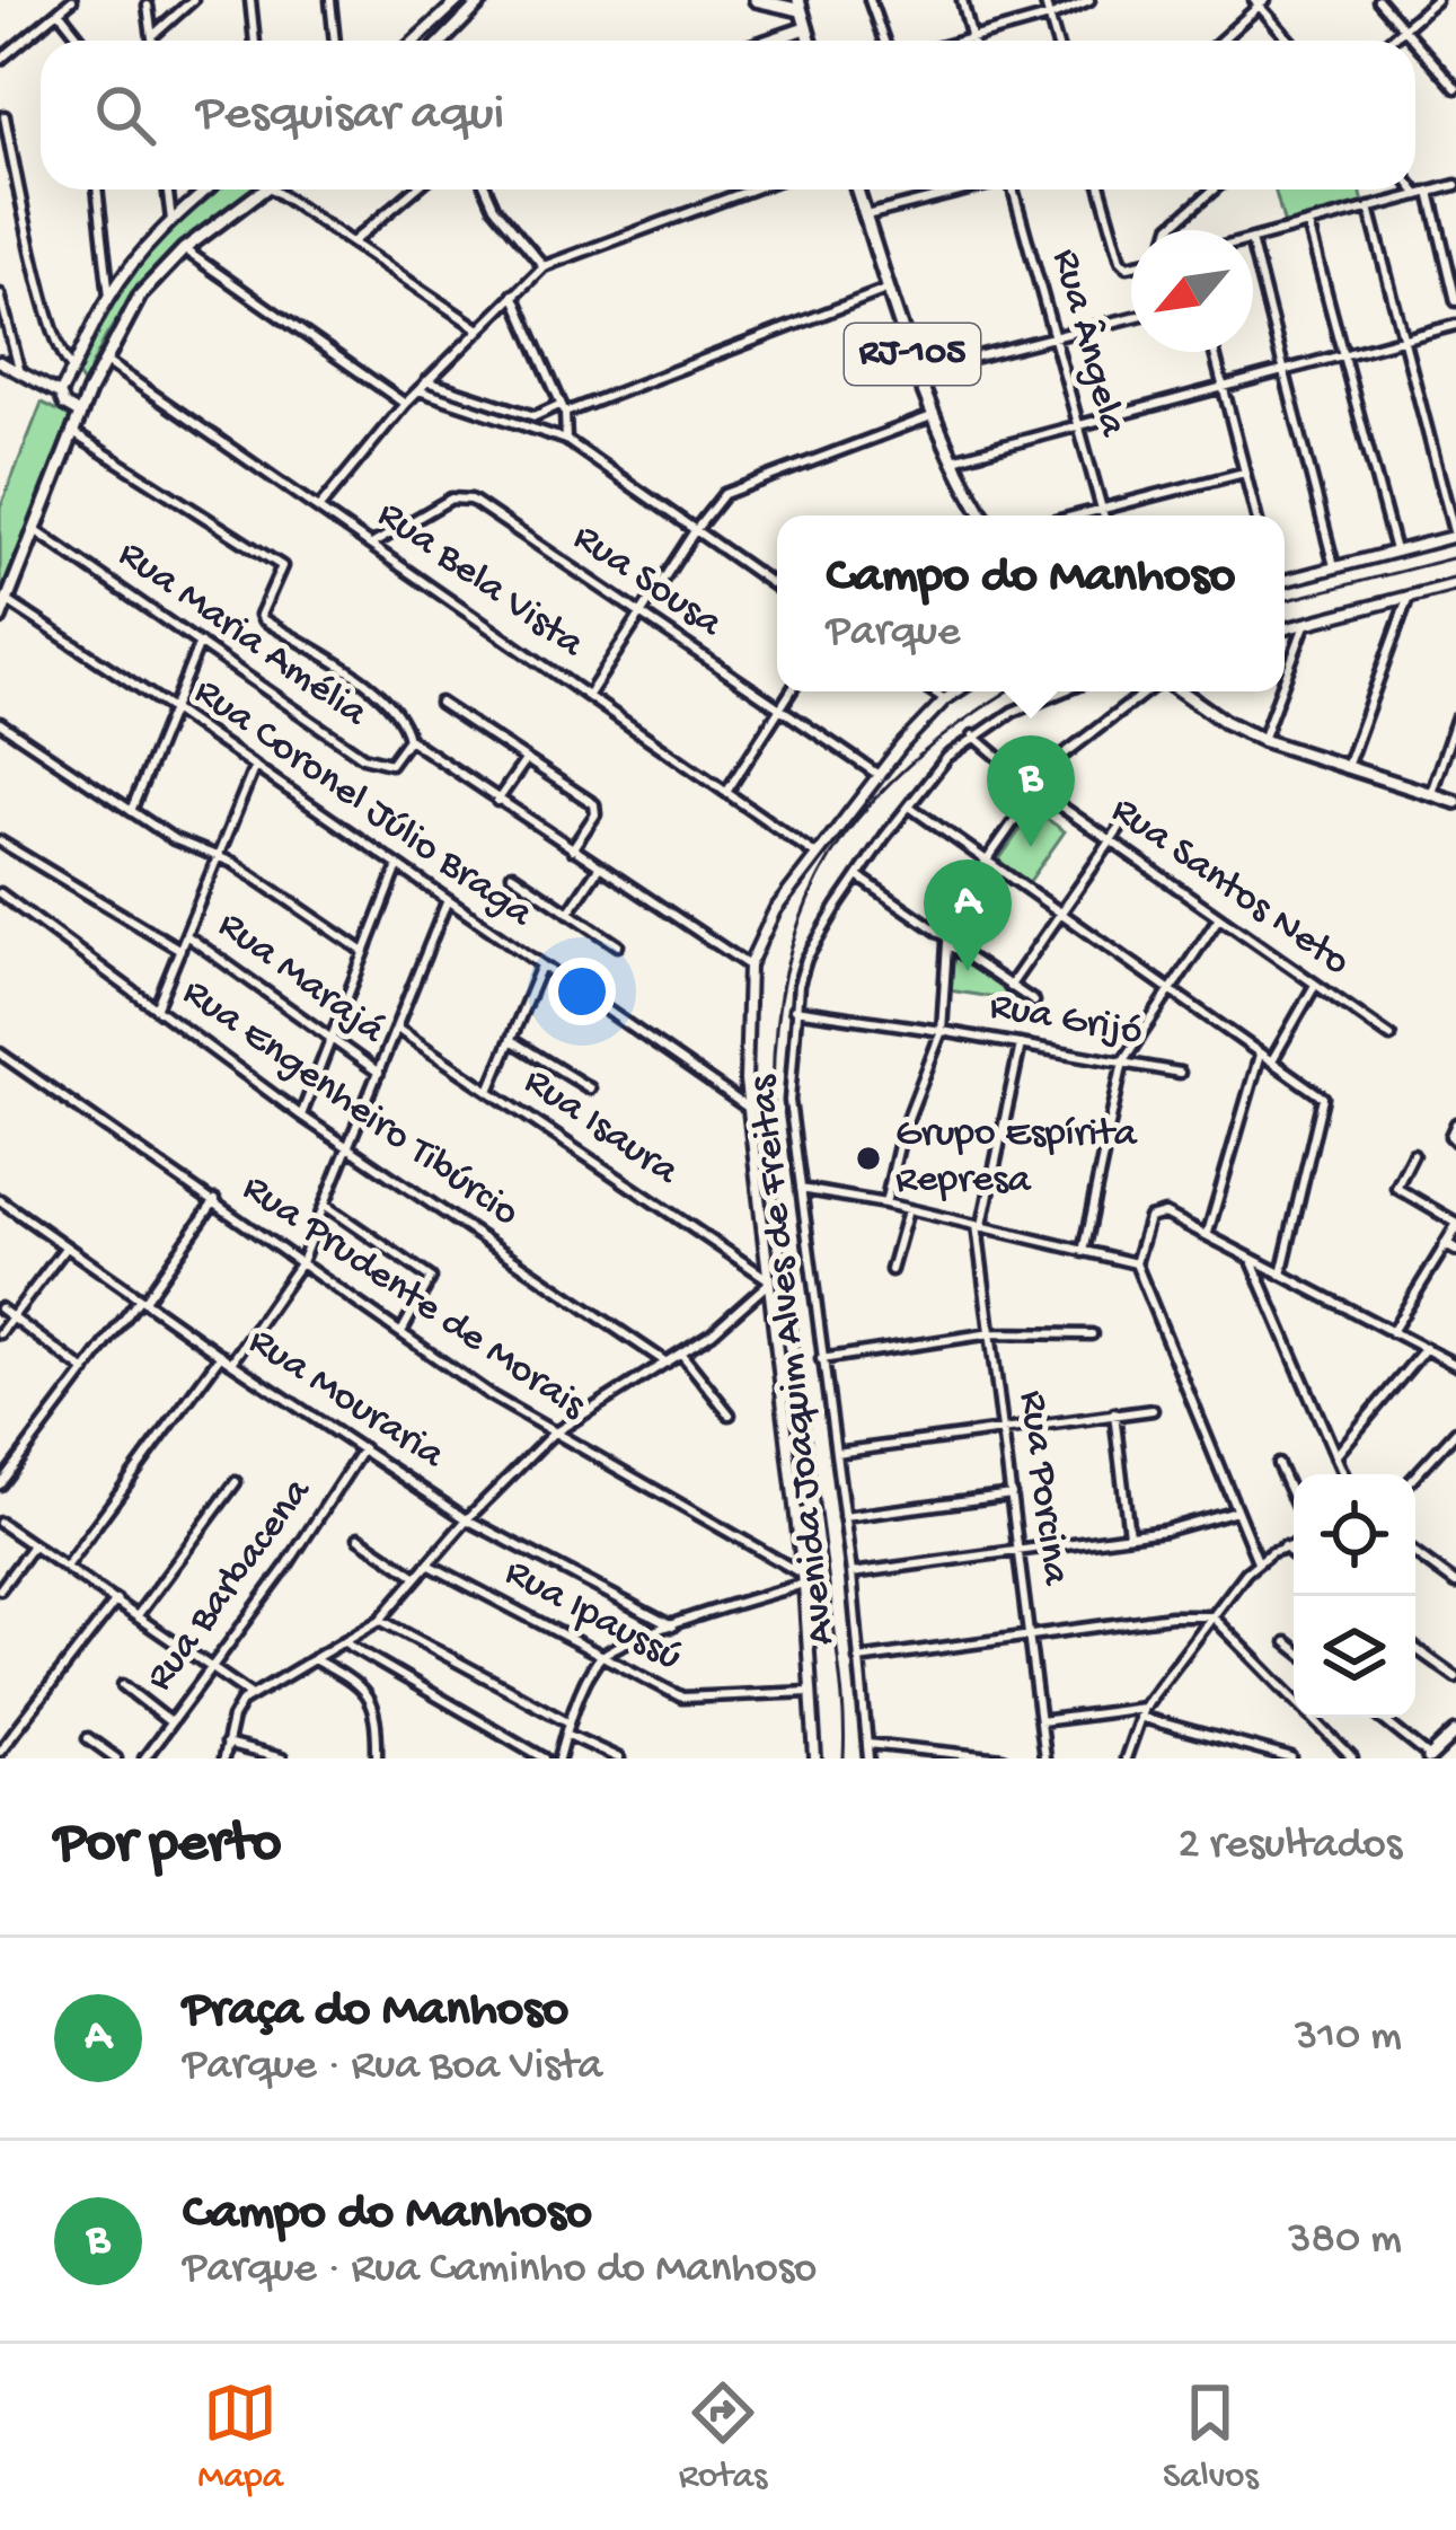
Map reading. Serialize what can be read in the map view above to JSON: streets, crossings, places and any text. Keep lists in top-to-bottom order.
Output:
{
  "streets": {
    "main road": ["RJ-105"],
    "street": [
      "Rua Ângela",
      "Rua Bela Vista",
      "Rua Sousa",
      "Rua Maria Amélia",
      "Rua Coronel Júlio Braga",
      "Rua Santos Neto",
      "Rua Marajá",
      "Rua Grijó",
      "Rua Engenheiro Tibúrcio",
      "Rua Isaura",
      "Rua Prudente de Morais",
      "Avenida Joaquim Alves de Freitas",
      "Rua Mouraria",
      "Rua Porcina",
      "Rua Barbacena",
      "Rua Ipaussú"
    ]
  },
  "crossings": [
    ["Rua Bela Vista", "Rua Sousa"],
    ["Rua Santos Neto", "Avenida Joaquim Alves de Freitas"],
    ["Rua Grijó", "Avenida Joaquim Alves de Freitas"],
    ["Rua Grijó", "Rua Porcina"],
    ["Rua Mouraria", "Rua Barbacena"]
  ],
  "places": ["Grupo Espírita Represa"],
  "north": "bottom left",
  "page": {
    "search": "Pesquisar aqui",
    "popup": ["Campo do Manhoso", "Parque"],
    "pins": ["B", "A"],
    "heading": ["Por perto", "2 resultados"],
    "list": [
      {
        "mark": "A",
        "name": "Praça do Manhoso",
        "note": "Parque · Rua Boa Vista",
        "value": "310 m"
      },
      {
        "mark": "B",
        "name": "Campo do Manhoso",
        "note": "Parque · Rua Caminho do Manhoso",
        "value": "380 m"
      }
    ],
    "nav": ["Mapa", "Rotas", "Salvos"]
  }
}
